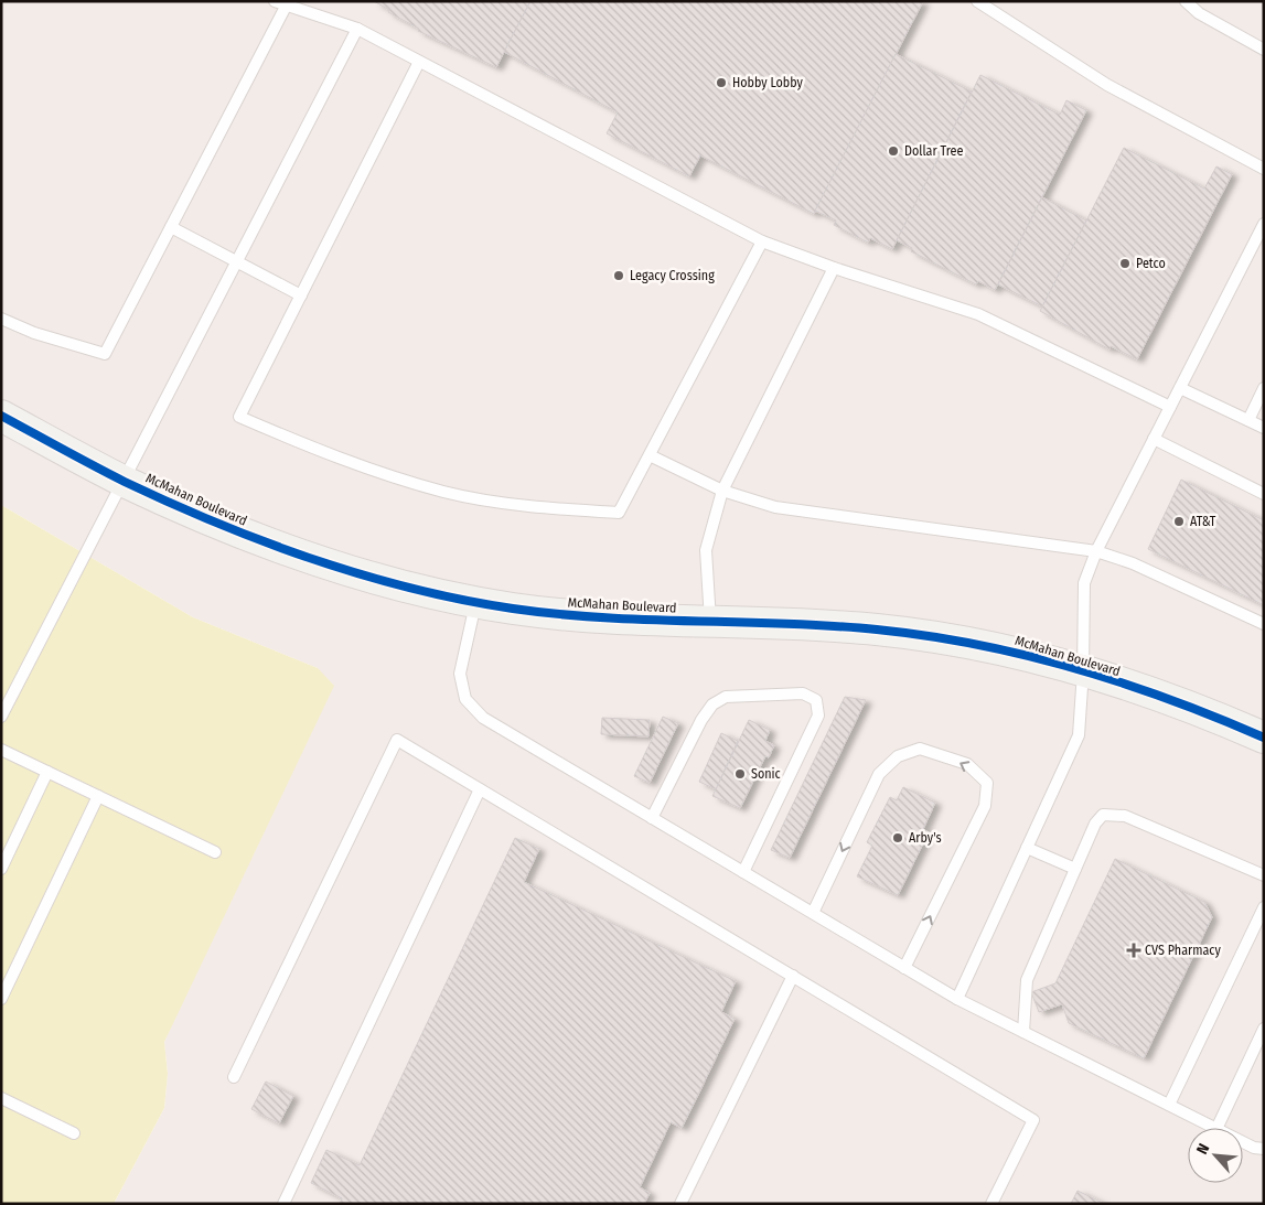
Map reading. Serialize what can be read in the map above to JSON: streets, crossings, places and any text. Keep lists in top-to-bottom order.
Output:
{
  "streets": {
    "street": ["McMahan Boulevard"]
  },
  "places": {
    "other": [
      "Hobby Lobby",
      "Dollar Tree",
      "Petco",
      "Legacy Crossing",
      "AT&T",
      "Sonic",
      "Arby's"
    ],
    "health": ["CVS Pharmacy"]
  },
  "north": "top left"
}
